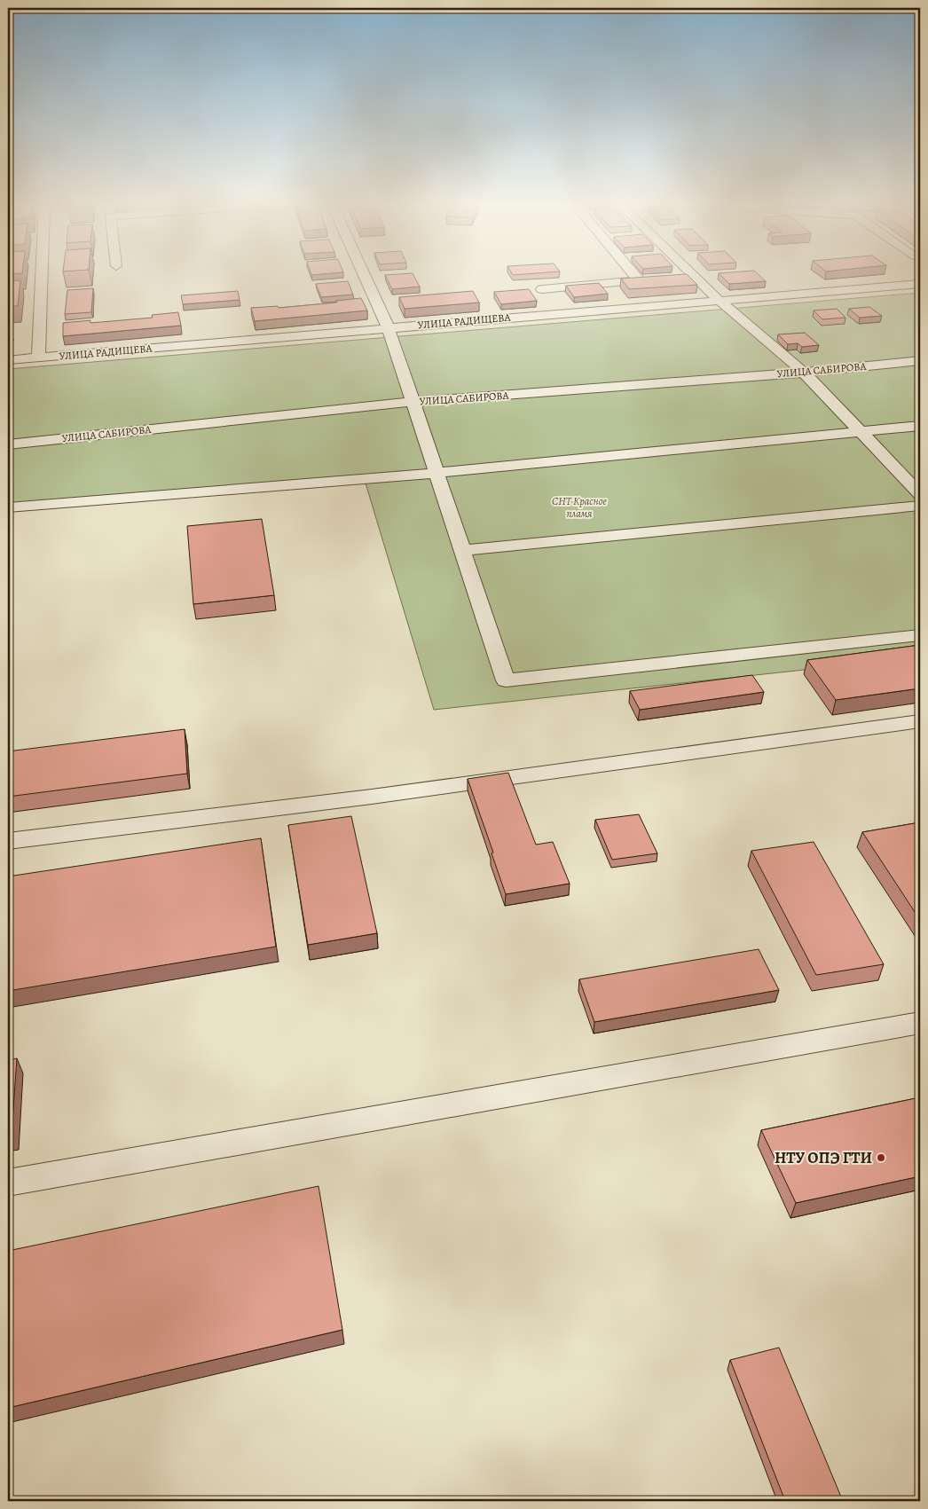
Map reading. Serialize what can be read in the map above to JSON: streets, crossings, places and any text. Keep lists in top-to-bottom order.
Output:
{
  "streets": {
    "street": ["УЛИЦА РАДИЩЕВА", "УЛИЦА САБИРОВА"]
  },
  "parks": ["СНТ Красное пламя"],
  "places": ["НТУ ОПЭ ГТИ"]
}
